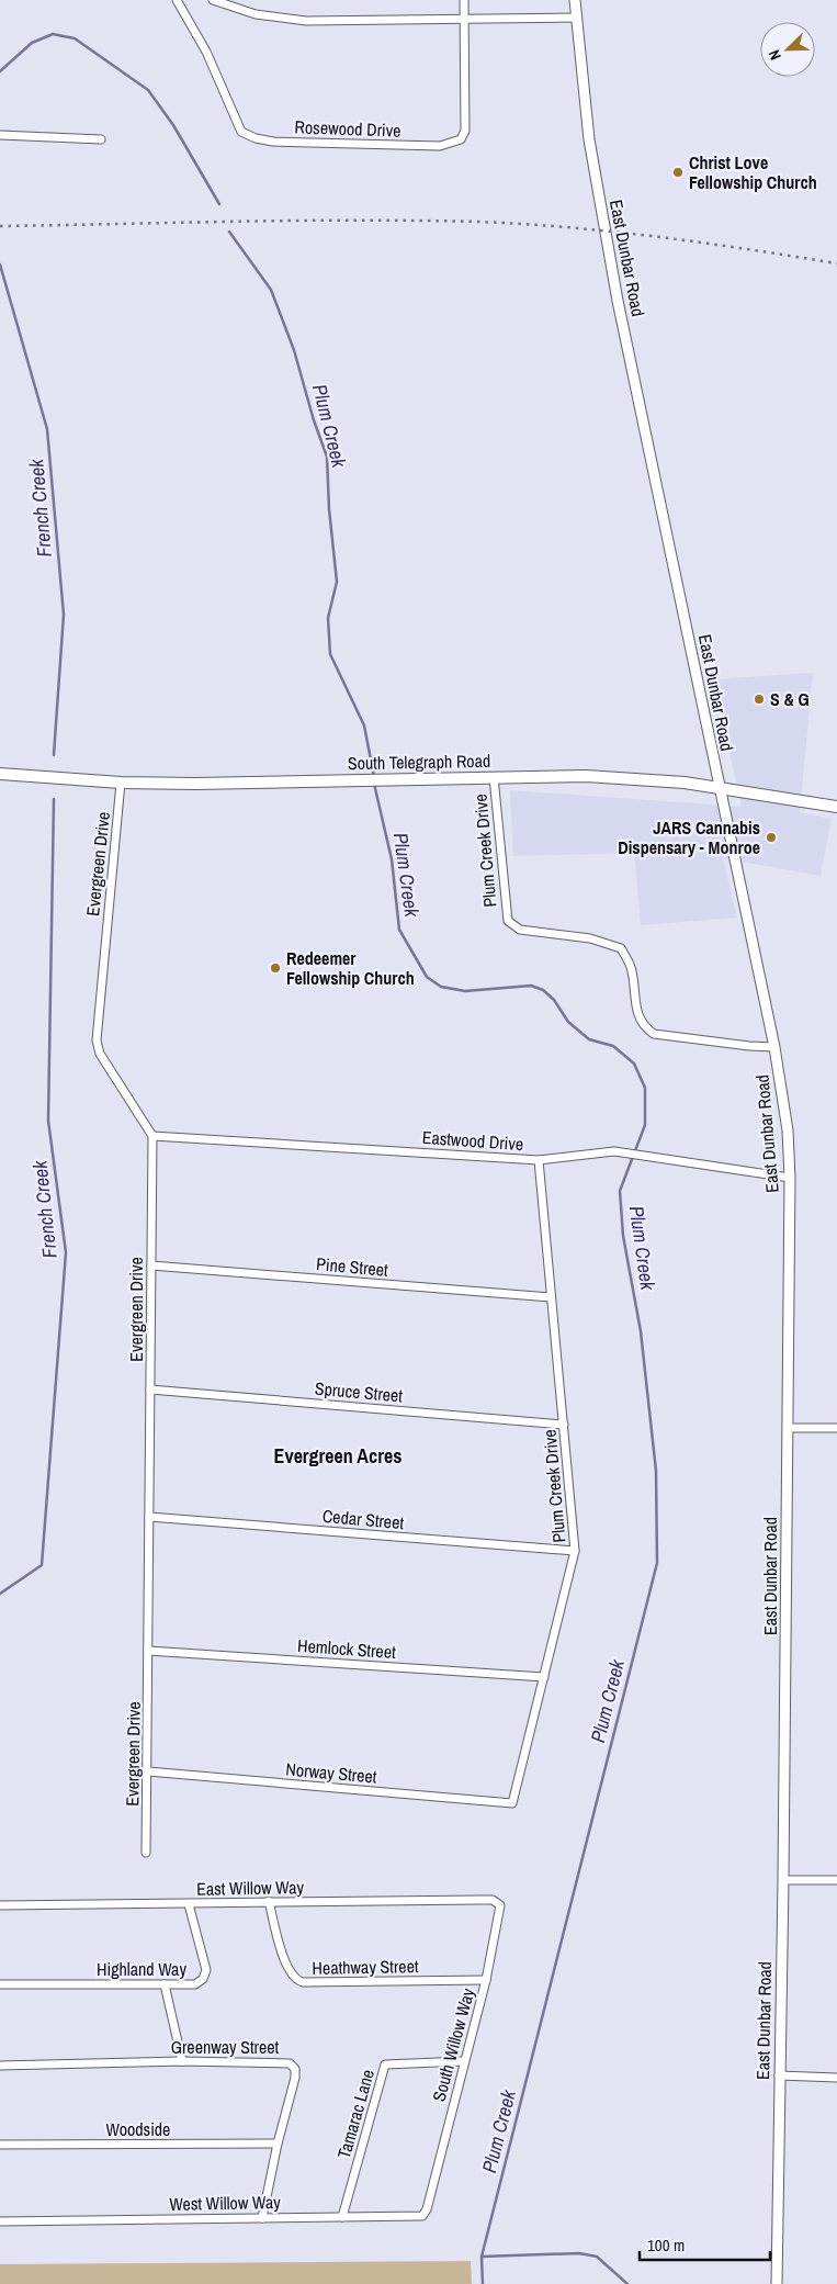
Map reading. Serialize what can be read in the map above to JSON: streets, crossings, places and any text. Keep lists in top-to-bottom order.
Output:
{
  "streets": {
    "main road": ["South Telegraph Road"],
    "street": [
      "Rosewood Drive",
      "East Dunbar Road",
      "Plum Creek Drive",
      "Evergreen Drive",
      "Eastwood Drive",
      "Pine Street",
      "Spruce Street",
      "Cedar Street",
      "Hemlock Street",
      "Norway Street",
      "East Willow Way",
      "Heathway Street",
      "Highland Way",
      "South Willow Way",
      "Greenway Street",
      "Tamarac Lane",
      "Woodside",
      "West Willow Way"
    ]
  },
  "crossings": [
    ["East Dunbar Road", "South Telegraph Road"],
    ["East Dunbar Road", "Plum Creek Drive"],
    ["East Dunbar Road", "Eastwood Drive"],
    ["South Telegraph Road", "Plum Creek Drive"],
    ["South Telegraph Road", "Evergreen Drive"],
    ["Plum Creek Drive", "Eastwood Drive"],
    ["Plum Creek Drive", "Pine Street"],
    ["Plum Creek Drive", "Spruce Street"],
    ["Plum Creek Drive", "Cedar Street"],
    ["Plum Creek Drive", "Hemlock Street"],
    ["Plum Creek Drive", "Norway Street"],
    ["Evergreen Drive", "Eastwood Drive"],
    ["Evergreen Drive", "Pine Street"],
    ["Evergreen Drive", "Spruce Street"],
    ["Evergreen Drive", "Cedar Street"],
    ["Evergreen Drive", "Hemlock Street"],
    ["Evergreen Drive", "Norway Street"],
    ["East Willow Way", "Heathway Street"],
    ["East Willow Way", "Highland Way"],
    ["East Willow Way", "South Willow Way"],
    ["Heathway Street", "South Willow Way"],
    ["South Willow Way", "Tamarac Lane"],
    ["South Willow Way", "West Willow Way"],
    ["Greenway Street", "Woodside"],
    ["Greenway Street", "West Willow Way"],
    ["Tamarac Lane", "West Willow Way"]
  ],
  "districts": ["Evergreen Acres"],
  "water": ["Plum Creek", "French Creek"],
  "places": [
    "Christ Love Fellowship Church",
    "S & G",
    "JARS Cannabis Dispensary - Monroe",
    "Redeemer Fellowship Church"
  ],
  "scale_bar": "100 m",
  "north": "bottom left"
}
